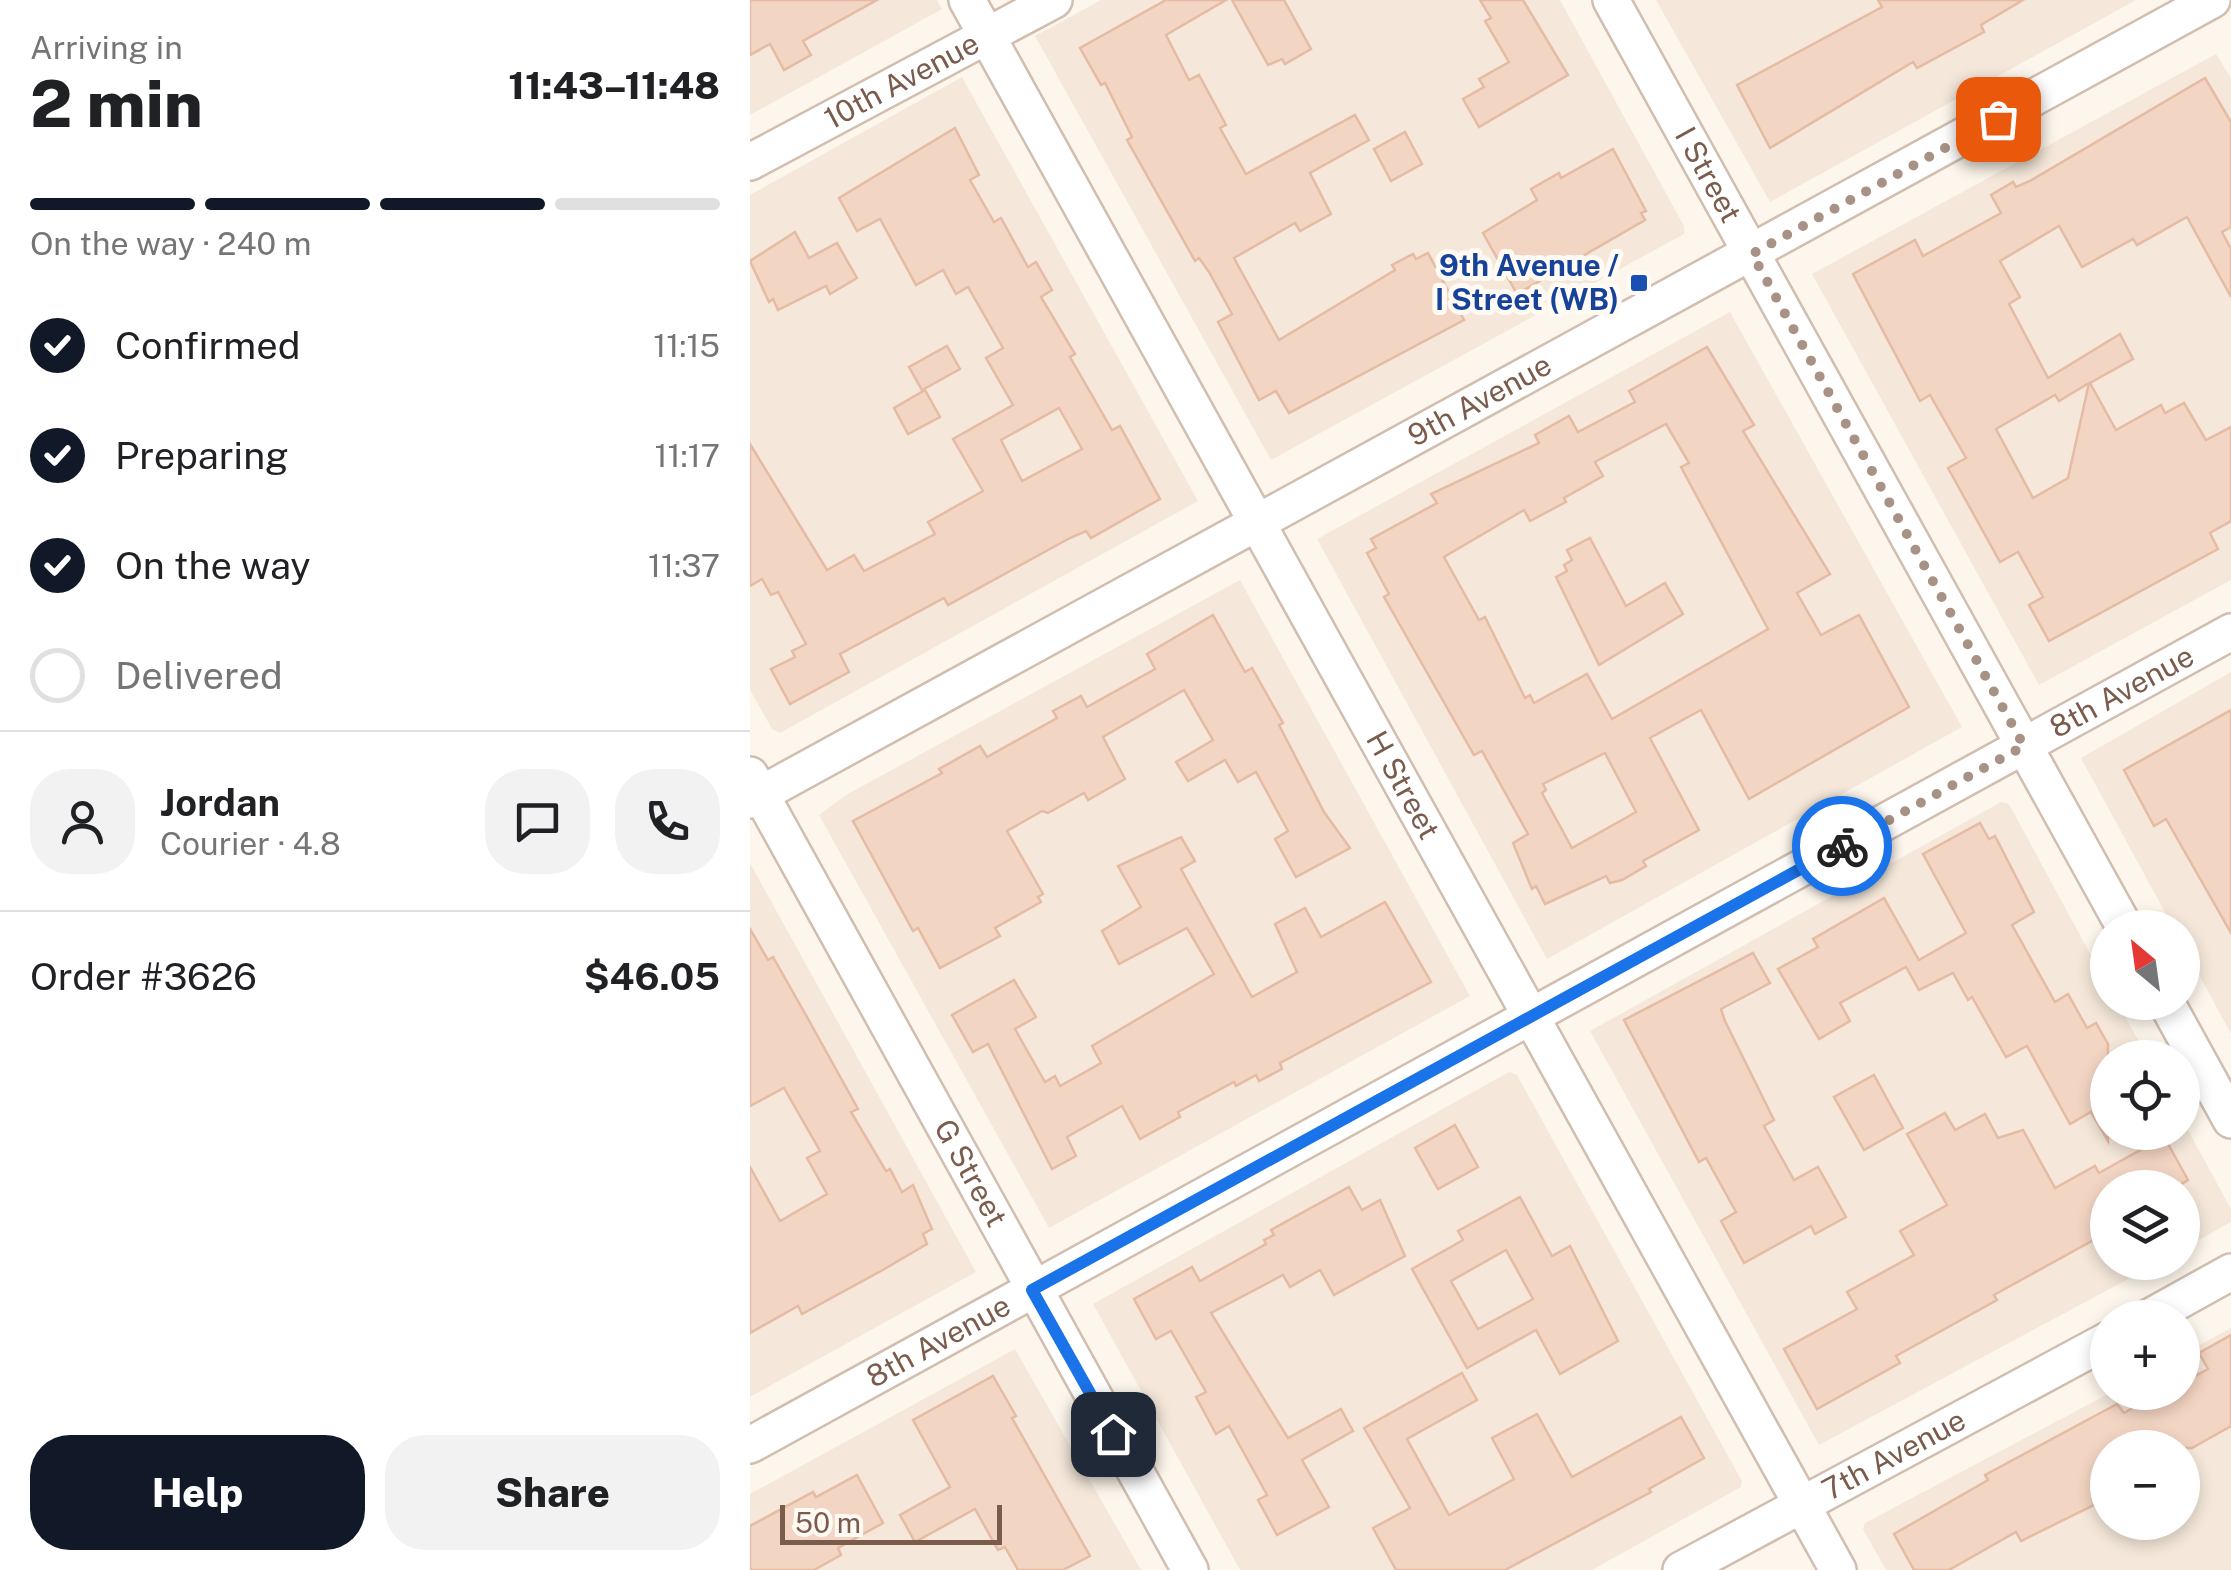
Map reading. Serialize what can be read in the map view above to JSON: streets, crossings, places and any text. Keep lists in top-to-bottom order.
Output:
{
  "streets": {
    "street": [
      "10th Avenue",
      "I Street",
      "9th Avenue",
      "8th Avenue",
      "H Street",
      "G Street",
      "7th Avenue"
    ]
  },
  "crossings": [
    ["10th Avenue", "H Street"],
    ["I Street", "9th Avenue"],
    ["I Street", "8th Avenue"],
    ["9th Avenue", "H Street"],
    ["9th Avenue", "G Street"],
    ["8th Avenue", "H Street"],
    ["8th Avenue", "G Street"],
    ["H Street", "7th Avenue"]
  ],
  "places": {
    "transit": ["9th Avenue / I Street (WB)"]
  },
  "scale_bar": "50 m",
  "north": "top left",
  "page": {
    "heading": ["2 min", "Arriving in", "11:43–11:48"],
    "panel": [
      "Jordan",
      "Courier · 4.8",
      "Order #3626",
      "$46.05"
    ],
    "bar": "On the way · 240 m",
    "list": [
      ["Confirmed", "11:15"],
      ["Preparing", "11:17"],
      ["On the way", "11:37"],
      "Delivered"
    ],
    "map_buttons": ["+", "−"],
    "buttons": ["Help", "Share"],
    "scale": "50 m"
  }
}
